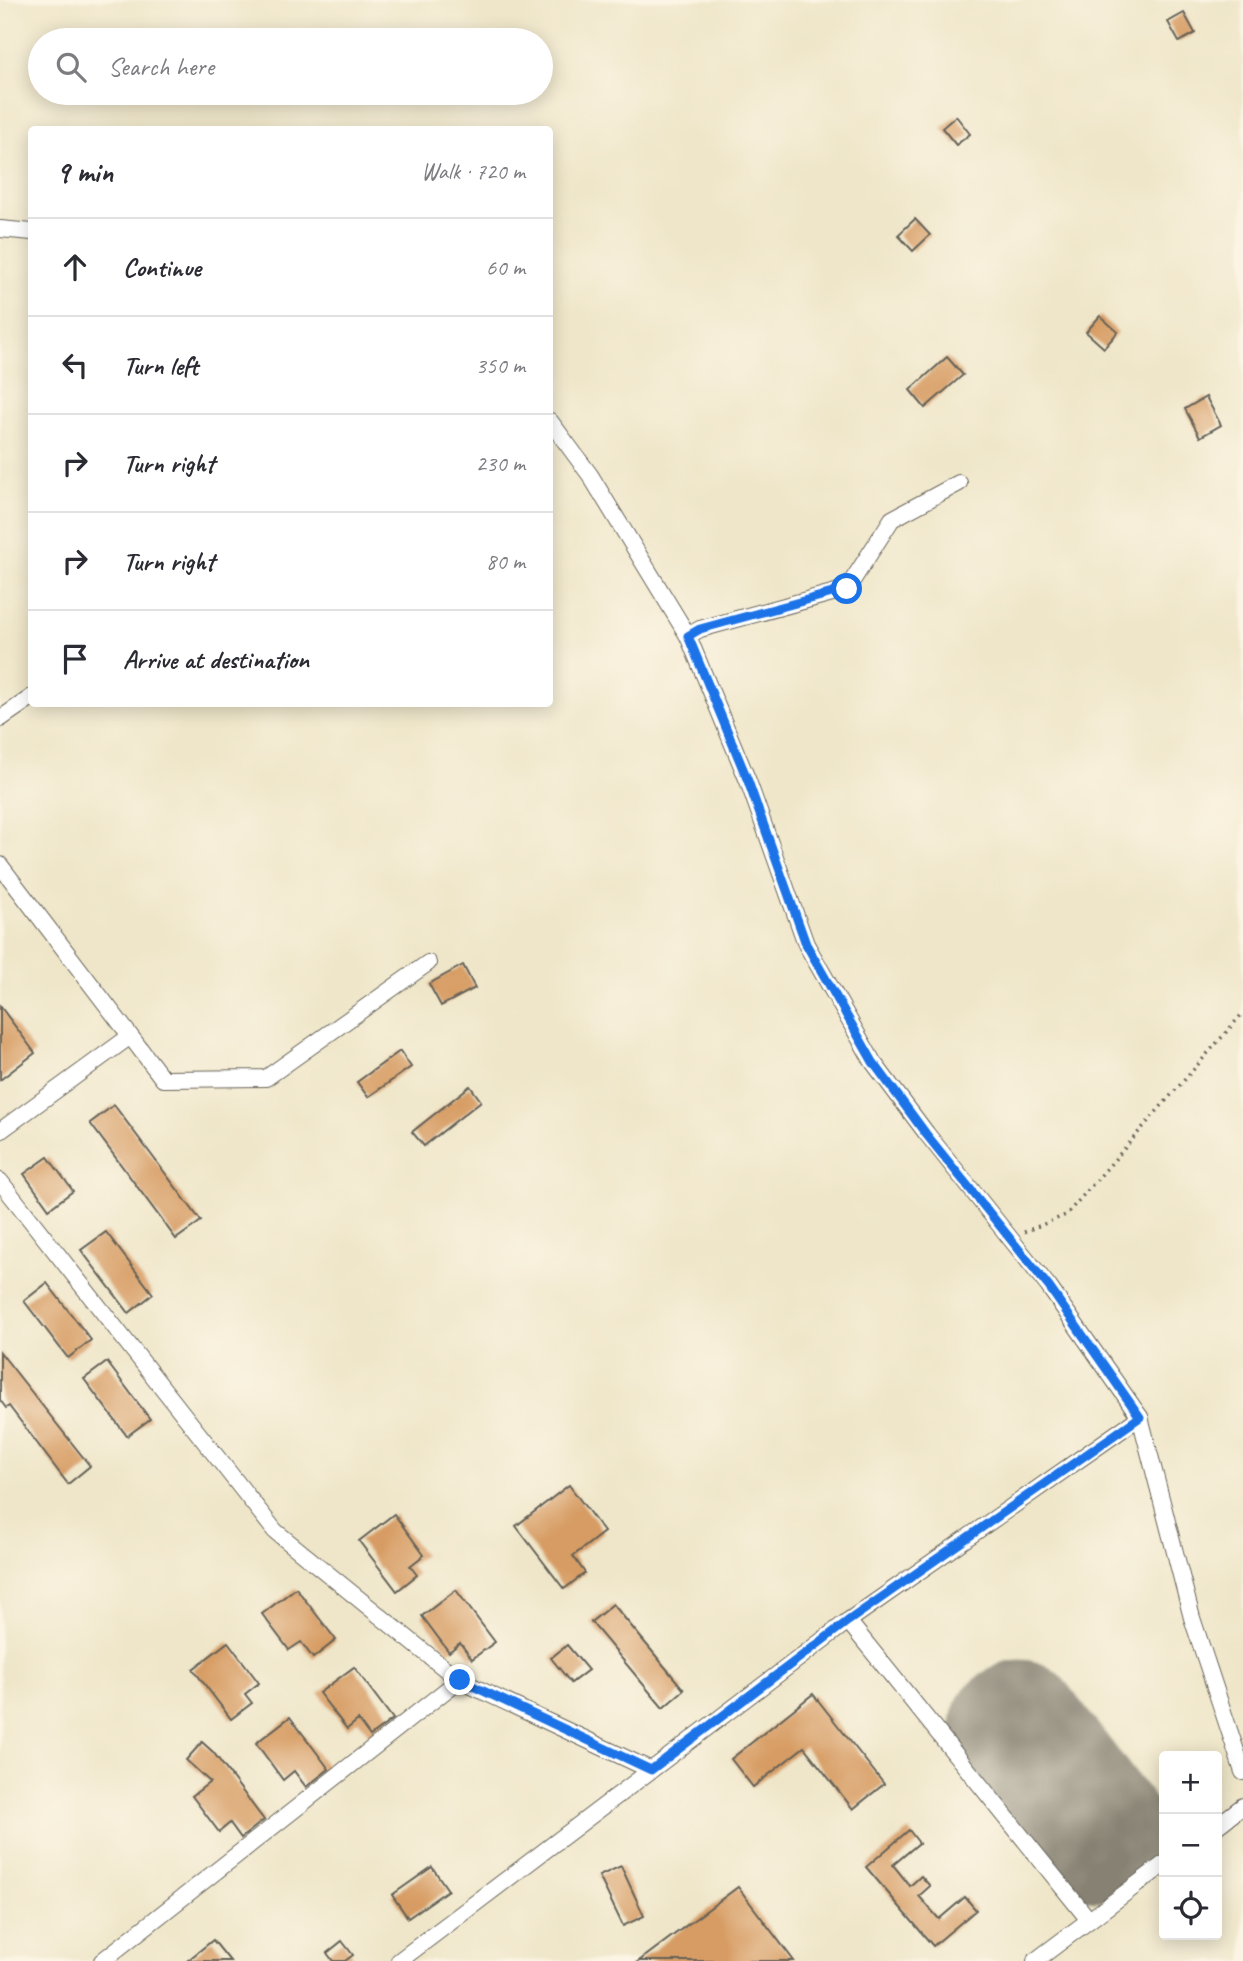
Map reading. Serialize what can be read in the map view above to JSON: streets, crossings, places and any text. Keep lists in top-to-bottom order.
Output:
{
  "page": {
    "search": "Search here",
    "heading": ["9 min", "Walk · 720 m"],
    "list": [
      ["Continue", "60 m"],
      ["Turn left", "350 m"],
      ["Turn right", "230 m"],
      ["Turn right", "80 m"],
      "Arrive at destination"
    ],
    "map_buttons": ["+", "−"]
  }
}
